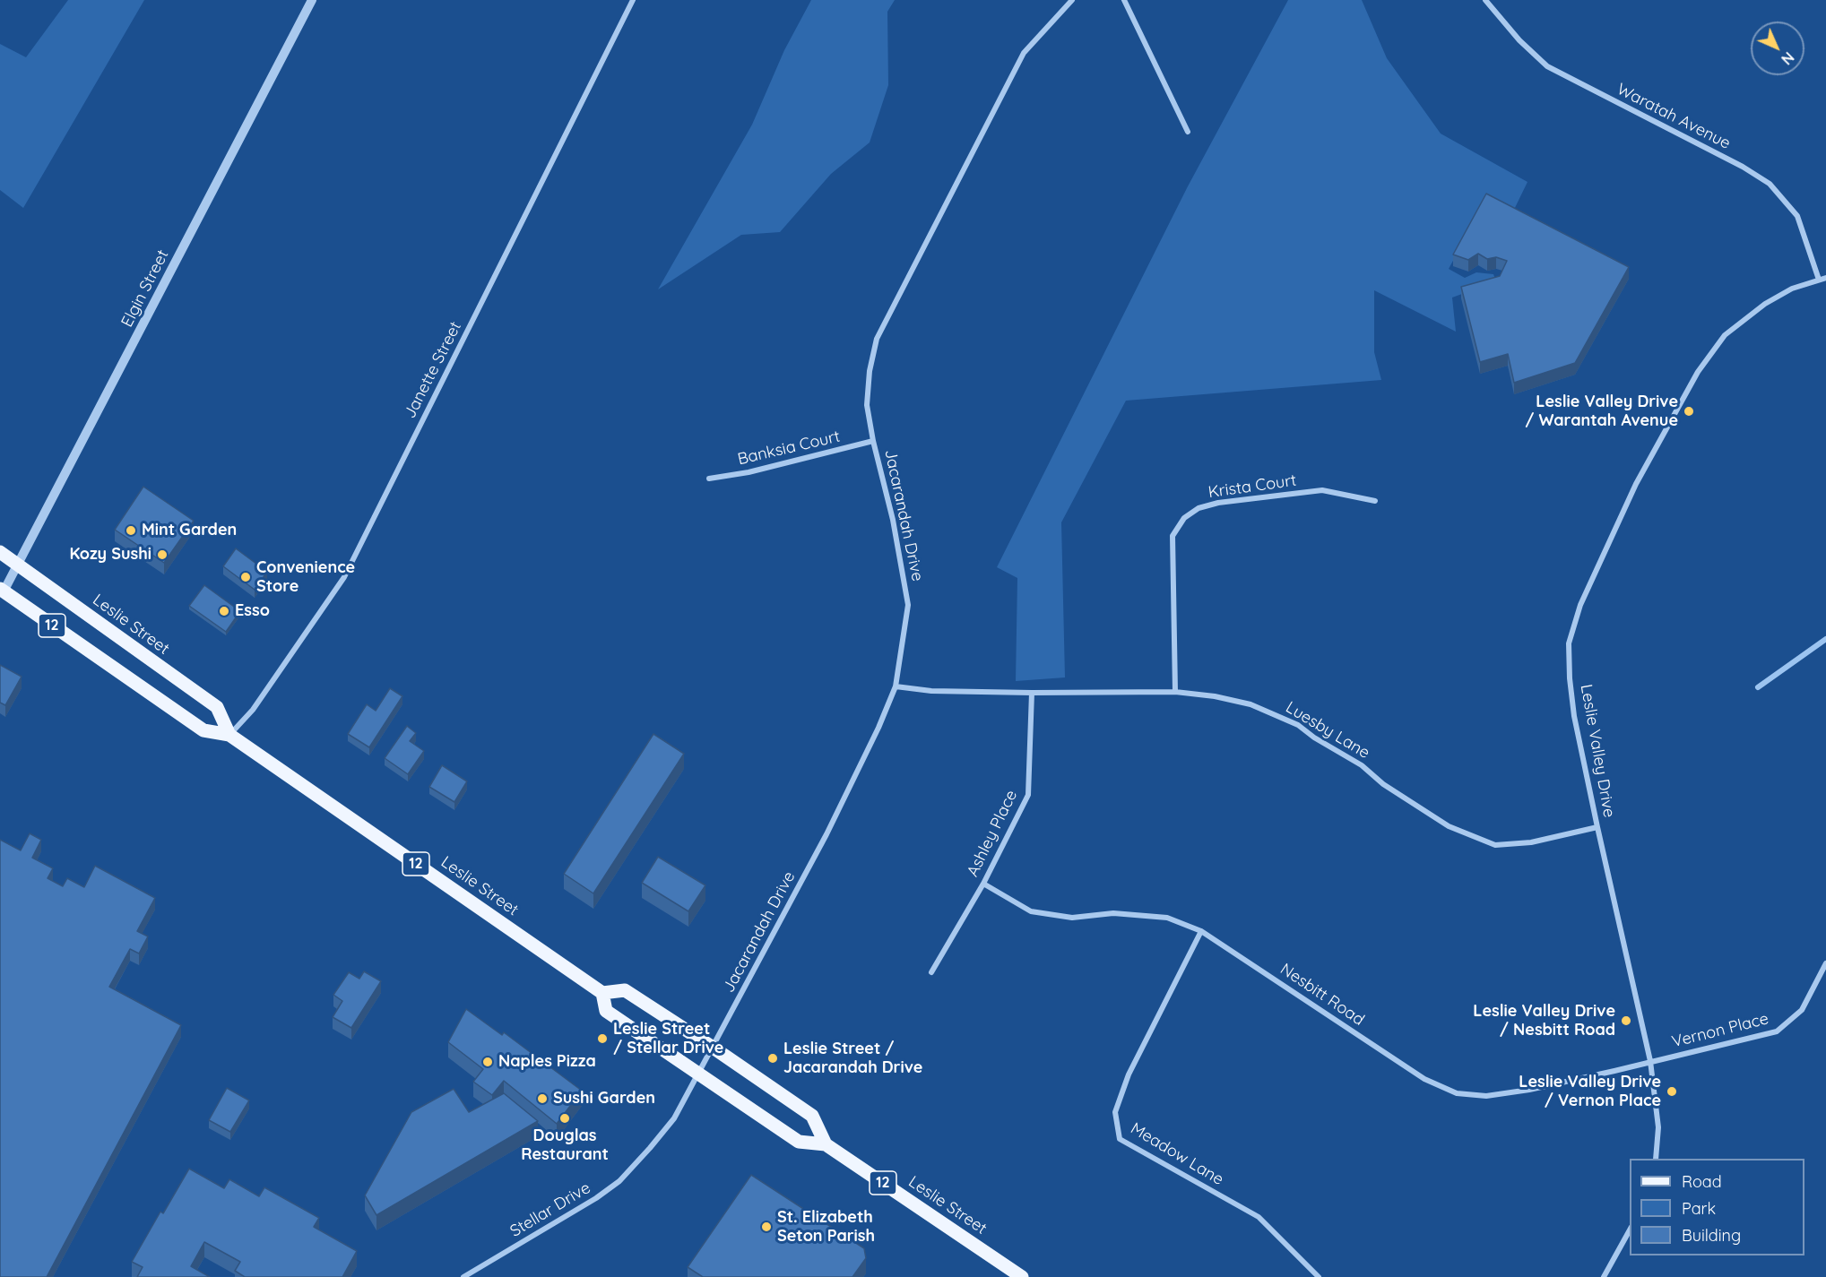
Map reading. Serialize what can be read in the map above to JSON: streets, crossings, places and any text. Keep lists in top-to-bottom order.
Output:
{
  "streets": {
    "main road": ["Leslie Street", "12"],
    "street": [
      "Waratah Avenue",
      "Elgin Street",
      "Janette Street",
      "Banksia Court",
      "Krista Court",
      "Jacarandah Drive",
      "Luesby Lane",
      "Leslie Valley Drive",
      "Ashley Place",
      "Nesbitt Road",
      "Vernon Place",
      "Meadow Lane",
      "Stellar Drive"
    ]
  },
  "crossings": [
    ["Waratah Avenue", "Leslie Valley Drive"],
    ["Elgin Street", "Leslie Street"],
    ["Janette Street", "Leslie Street"],
    ["Banksia Court", "Jacarandah Drive"],
    ["Krista Court", "Luesby Lane"],
    ["Jacarandah Drive", "Luesby Lane"],
    ["Jacarandah Drive", "Stellar Drive"],
    ["Leslie Street", "Stellar Drive"],
    ["Luesby Lane", "Leslie Valley Drive"],
    ["Luesby Lane", "Ashley Place"],
    ["Leslie Valley Drive", "Nesbitt Road"],
    ["Leslie Valley Drive", "Vernon Place"],
    ["Ashley Place", "Nesbitt Road"],
    ["Nesbitt Road", "Vernon Place"],
    ["Nesbitt Road", "Meadow Lane"]
  ],
  "places": [
    "Leslie Valley Drive / Warantah Avenue",
    "Mint Garden",
    "Kozy Sushi",
    "Convenience Store",
    "Esso",
    "Leslie Valley Drive / Nesbitt Road",
    "Leslie Street / Stellar Drive",
    "Leslie Street / Jacarandah Drive",
    "Naples Pizza",
    "Leslie Valley Drive / Vernon Place",
    "Sushi Garden",
    "Douglas Restaurant",
    "St. Elizabeth Seton Parish"
  ],
  "legend": ["Road", "Park", "Building"],
  "north": "bottom right"
}
